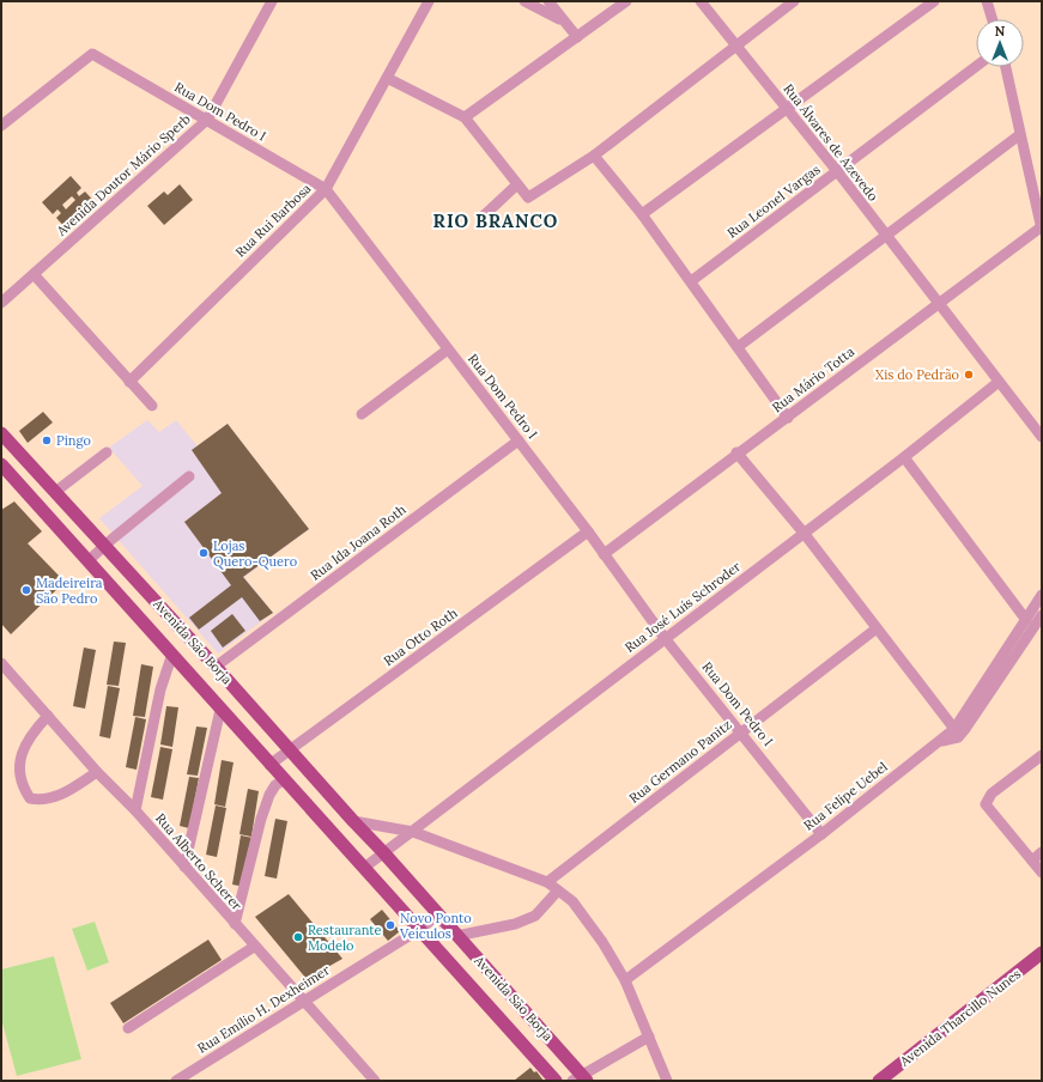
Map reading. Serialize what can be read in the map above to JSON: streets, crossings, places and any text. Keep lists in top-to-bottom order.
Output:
{
  "streets": {
    "main road": ["Avenida São Borja", "Avenida Tharcillo Nunes"],
    "street": [
      "Rua Dom Pedro I",
      "Rua Álvares de Azevedo",
      "Avenida Doutor Mário Sperb",
      "Rua Leonel Vargas",
      "Rua Rui Barbosa",
      "Rua Mário Totta",
      "Rua Ida Joana Roth",
      "Rua José Luís Schroder",
      "Rua Otto Roth",
      "Rua Germano Panitz",
      "Rua Felipe Uebel",
      "Rua Alberto Scherer",
      "Rua Emílio H. Dexheimer"
    ]
  },
  "crossings": [
    ["Rua Dom Pedro I", "Avenida Doutor Mário Sperb"],
    ["Rua Dom Pedro I", "Rua Rui Barbosa"],
    ["Rua Dom Pedro I", "Rua Mário Totta"],
    ["Rua Dom Pedro I", "Rua Ida Joana Roth"],
    ["Rua Dom Pedro I", "Rua José Luís Schroder"],
    ["Rua Dom Pedro I", "Rua Otto Roth"],
    ["Rua Dom Pedro I", "Rua Germano Panitz"],
    ["Rua Dom Pedro I", "Rua Felipe Uebel"],
    ["Rua Álvares de Azevedo", "Rua Leonel Vargas"],
    ["Rua Álvares de Azevedo", "Rua Mário Totta"],
    ["Rua Álvares de Azevedo", "Rua José Luís Schroder"],
    ["Rua Ida Joana Roth", "Avenida São Borja"],
    ["Rua José Luís Schroder", "Avenida São Borja"],
    ["Rua Otto Roth", "Avenida São Borja"],
    ["Avenida São Borja", "Rua Emílio H. Dexheimer"],
    ["Rua Alberto Scherer", "Rua Emílio H. Dexheimer"]
  ],
  "districts": ["RIO BRANCO"],
  "places": [
    "Xis do Pedrão",
    "Pingo",
    "Lojas Quero-Quero",
    "Madeireira São Pedro",
    "Novo Ponto Veículos",
    "Restaurante Modelo"
  ],
  "north": "top"
}
